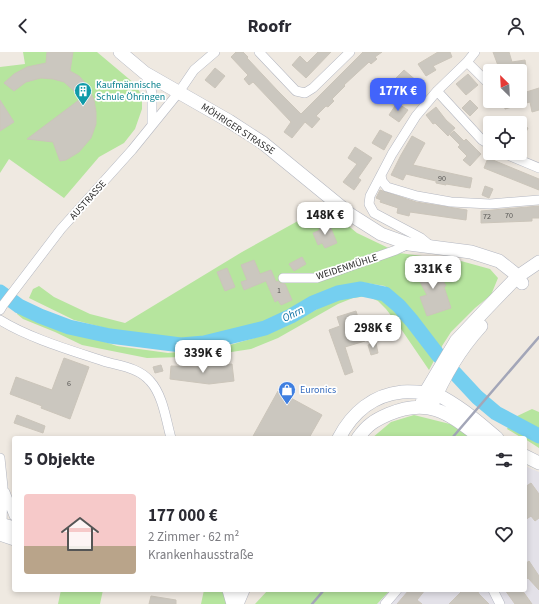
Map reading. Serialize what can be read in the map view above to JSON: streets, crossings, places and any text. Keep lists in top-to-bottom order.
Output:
{
  "streets": {
    "street": ["MÖHRIGER STRASSE", "AUSTRASSE", "WEIDENMÜHLE"]
  },
  "crossings": [
    ["MÖHRIGER STRASSE", "AUSTRASSE"],
    ["MÖHRIGER STRASSE", "WEIDENMÜHLE"]
  ],
  "water": ["Ohrn"],
  "places": {
    "building": ["Kaufmännische Schule Öhringen"],
    "shop": ["Euronics"]
  },
  "house_numbers": [
    "90",
    "70",
    "72",
    "1",
    "6"
  ],
  "north": "top left",
  "page": {
    "header": "Roofr",
    "price": [
      "177K €",
      "148K €",
      "331K €",
      "298K €",
      "339K €"
    ],
    "heading": "5 Objekte",
    "list": [
      {
        "name": "177 000 €",
        "note": "2 Zimmer · 62 m² · Krankenhausstraße"
      }
    ]
  }
}
